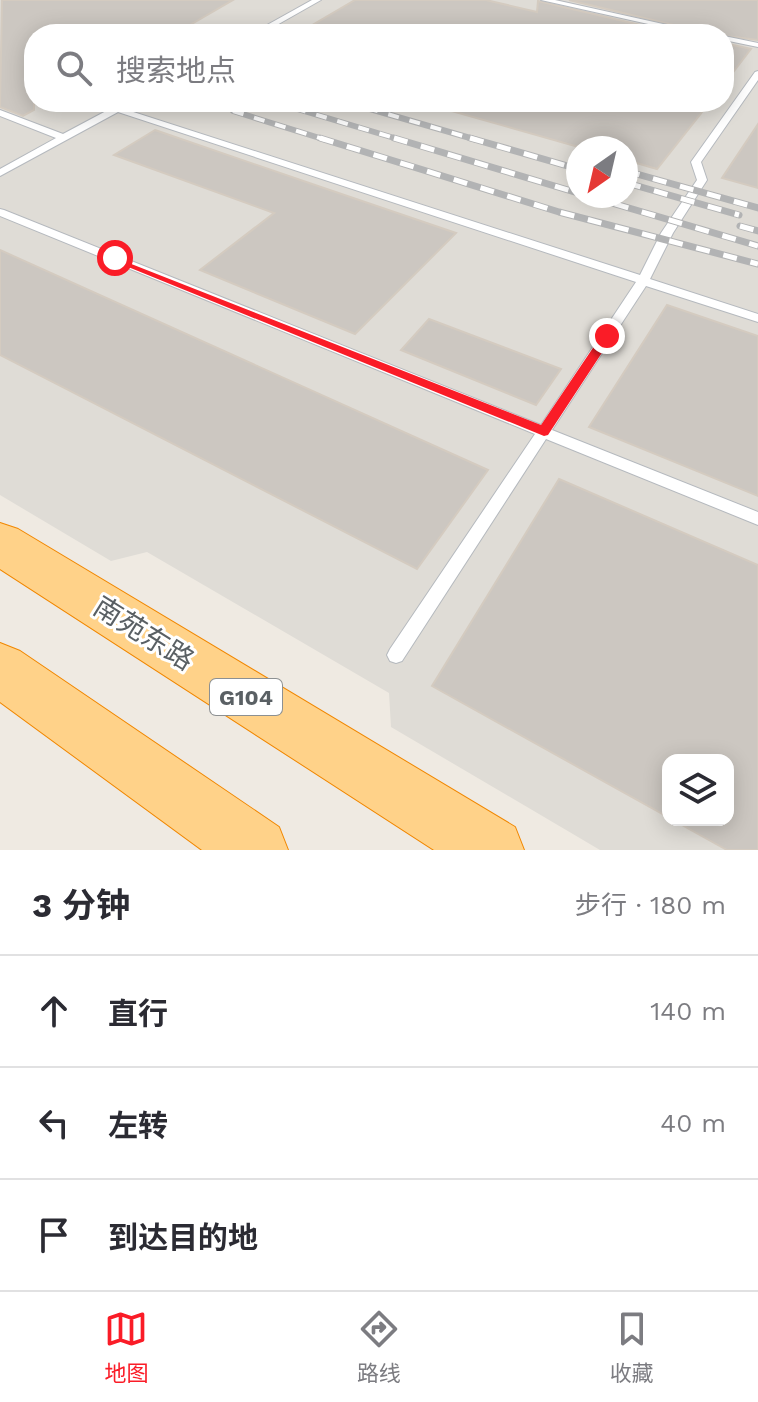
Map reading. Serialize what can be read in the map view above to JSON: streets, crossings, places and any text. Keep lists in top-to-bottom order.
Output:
{
  "streets": {
    "highway": ["南苑东路", "G104"]
  },
  "north": "bottom left",
  "page": {
    "search": "搜索地点",
    "heading": ["3 分钟", "步行 · 180 m"],
    "list": [
      ["直行", "140 m"],
      ["左转", "40 m"],
      "到达目的地"
    ],
    "nav": ["地图", "路线", "收藏"]
  }
}
